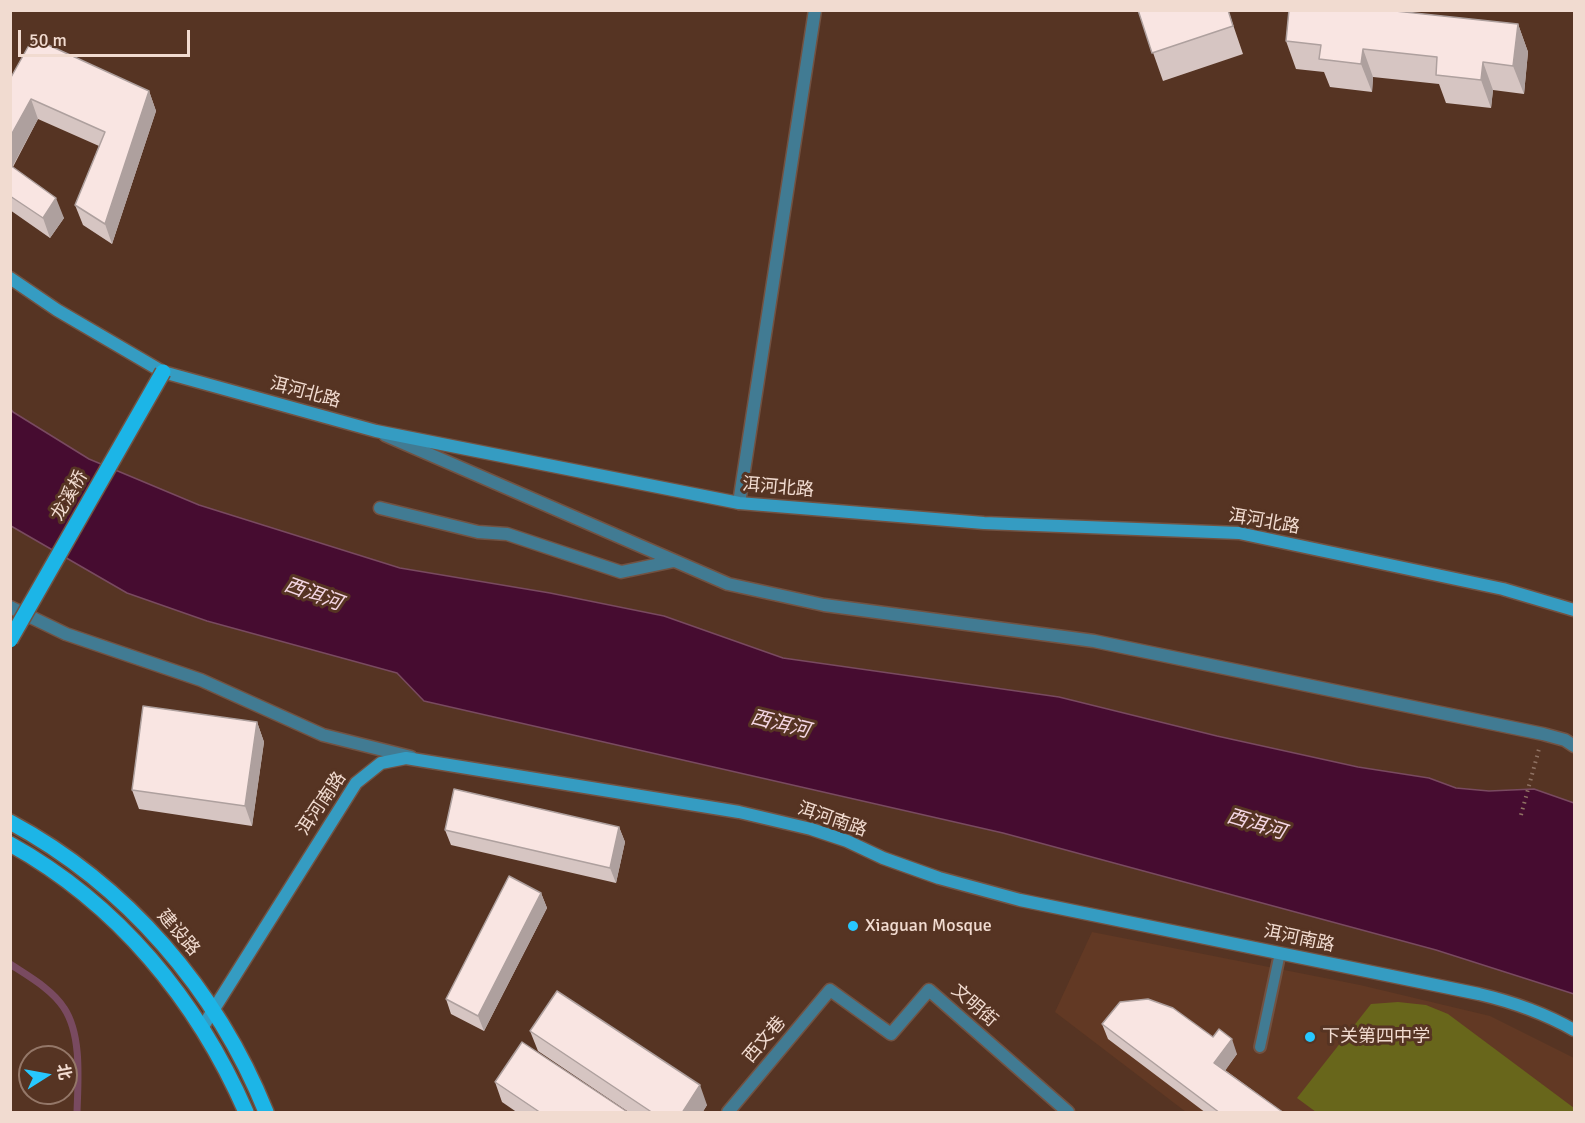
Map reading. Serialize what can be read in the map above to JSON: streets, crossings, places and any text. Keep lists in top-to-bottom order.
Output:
{
  "streets": {
    "main road": ["龙溪桥", "建设路"],
    "street": [
      "洱河北路",
      "洱河南路",
      "文明街",
      "西文巷"
    ]
  },
  "crossings": [
    ["洱河北路", "龙溪桥"],
    ["洱河南路", "建设路"],
    ["文明街", "西文巷"]
  ],
  "water": ["西洱河"],
  "places": ["Xiaguan Mosque", "下关第四中学"],
  "scale_bar": "50 m",
  "north": "right"
}
